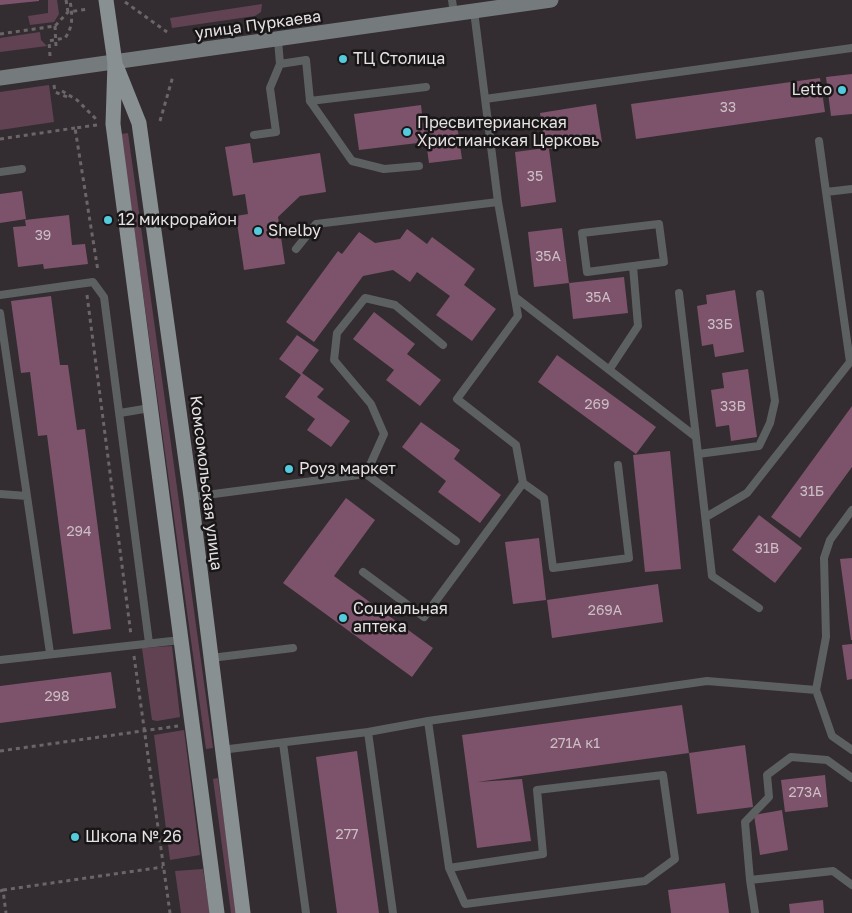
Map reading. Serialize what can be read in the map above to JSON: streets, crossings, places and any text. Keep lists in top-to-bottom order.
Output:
{
  "streets": {
    "main road": ["улица Пуркаева", "Комсомольская улица"]
  },
  "crossings": [
    ["улица Пуркаева", "Комсомольская улица"]
  ],
  "places": [
    "ТЦ Столица",
    "Letto",
    "Пресвитерианская Христианская Церковь",
    "12 микрорайон",
    "Shelby",
    "Роуз маркет",
    "Социальная аптека",
    "Школа № 26"
  ],
  "house_numbers": [
    "33",
    "35",
    "39",
    "35А",
    "35А",
    "33Б",
    "269",
    "33В",
    "31Б",
    "294",
    "31В",
    "269А",
    "298",
    "271А к1",
    "273А",
    "277"
  ]
}
